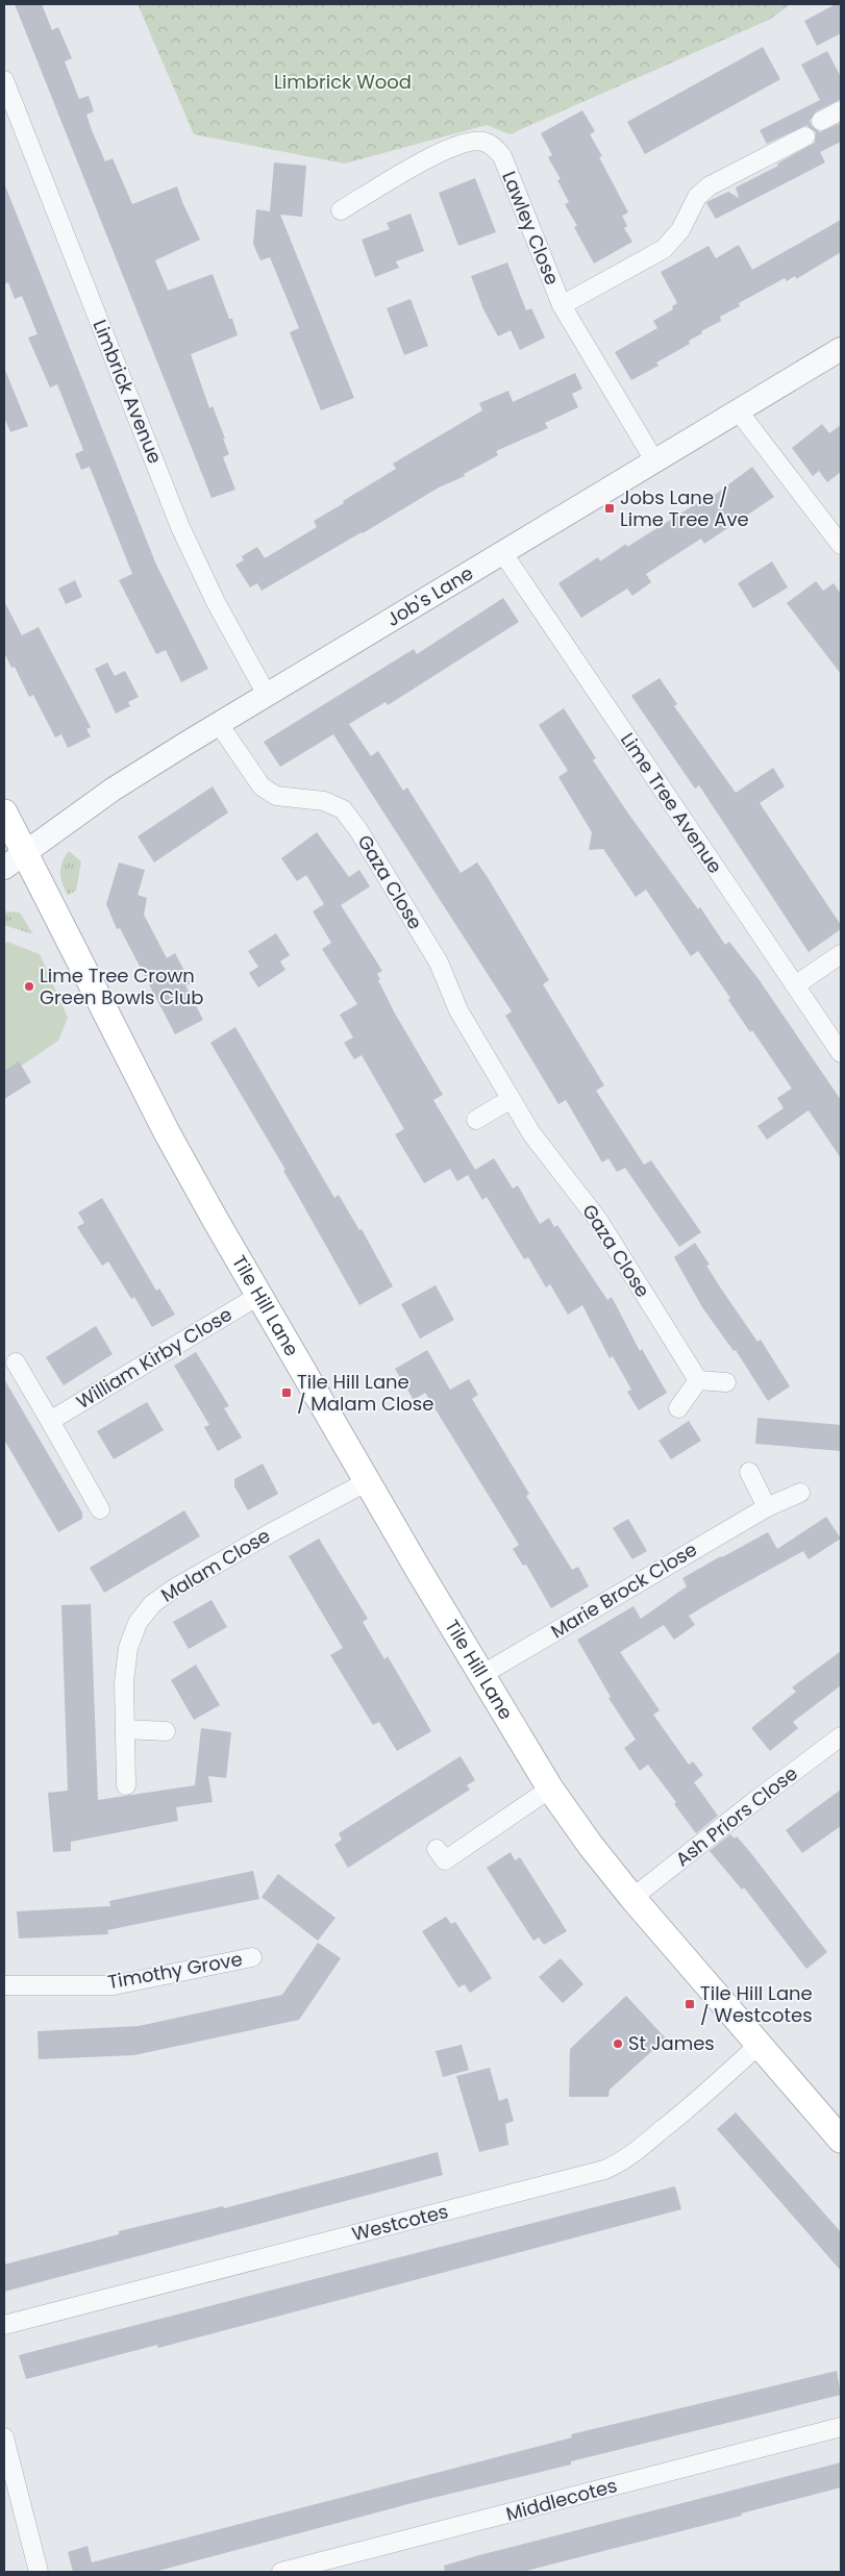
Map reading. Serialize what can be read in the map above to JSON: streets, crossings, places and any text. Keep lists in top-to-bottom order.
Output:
{
  "streets": {
    "main road": ["Tile Hill Lane"],
    "street": [
      "Lawley Close",
      "Limbrick Avenue",
      "Job's Lane",
      "Lime Tree Avenue",
      "Gaza Close",
      "William Kirby Close",
      "Malam Close",
      "Marie Brock Close",
      "Ash Priors Close",
      "Timothy Grove",
      "Westcotes",
      "Middlecotes"
    ]
  },
  "crossings": [
    ["Lawley Close", "Job's Lane"],
    ["Limbrick Avenue", "Job's Lane"],
    ["Job's Lane", "Lime Tree Avenue"],
    ["Job's Lane", "Gaza Close"],
    ["Job's Lane", "Tile Hill Lane"],
    ["Tile Hill Lane", "William Kirby Close"],
    ["Tile Hill Lane", "Malam Close"],
    ["Tile Hill Lane", "Marie Brock Close"],
    ["Tile Hill Lane", "Ash Priors Close"],
    ["Tile Hill Lane", "Westcotes"]
  ],
  "parks": ["Limbrick Wood"],
  "places": {
    "transit": ["Jobs Lane / Lime Tree Ave", "Tile Hill Lane / Malam Close", "Tile Hill Lane / Westcotes"],
    "other": ["Lime Tree Crown Green Bowls Club", "St James"]
  }
}
